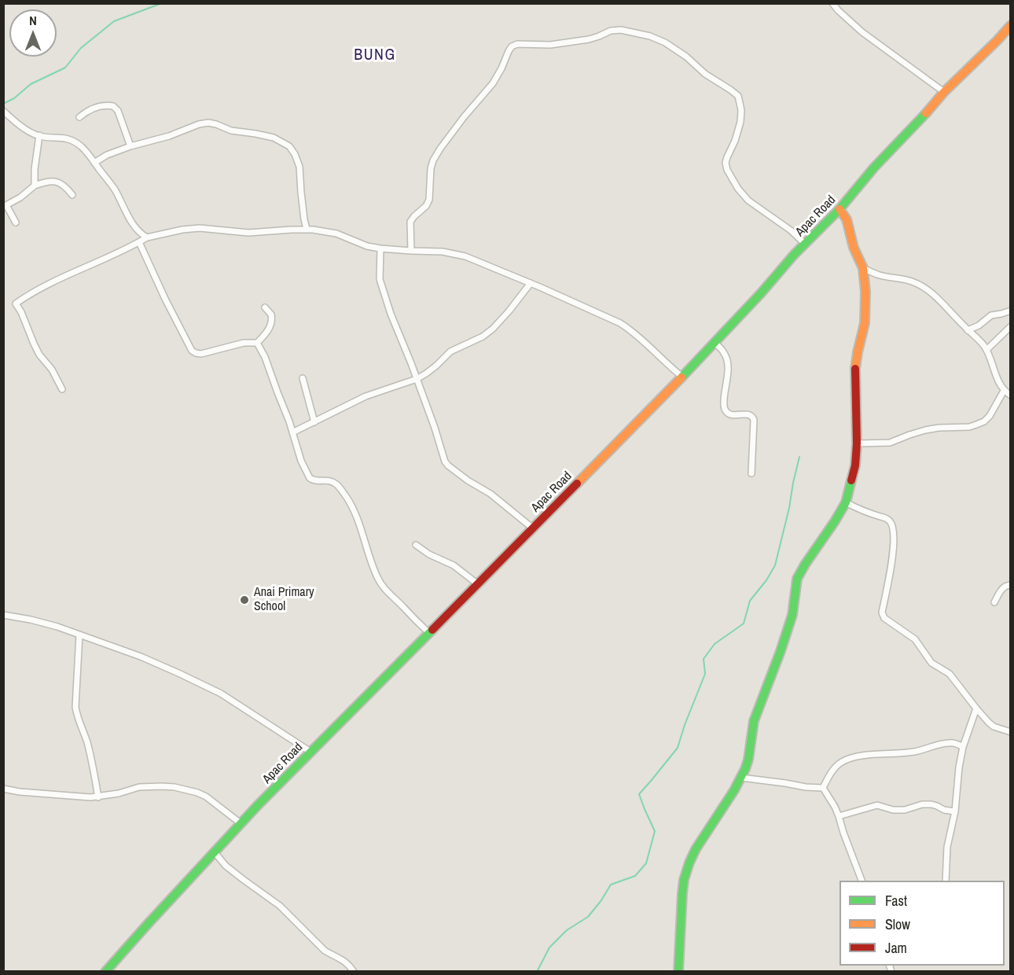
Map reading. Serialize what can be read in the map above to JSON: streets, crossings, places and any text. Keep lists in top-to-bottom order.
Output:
{
  "streets": {
    "main road": ["Apac Road"]
  },
  "districts": ["BUNG"],
  "places": ["Anai Primary School"],
  "legend": ["Fast", "Slow", "Jam"],
  "north": "top"
}
